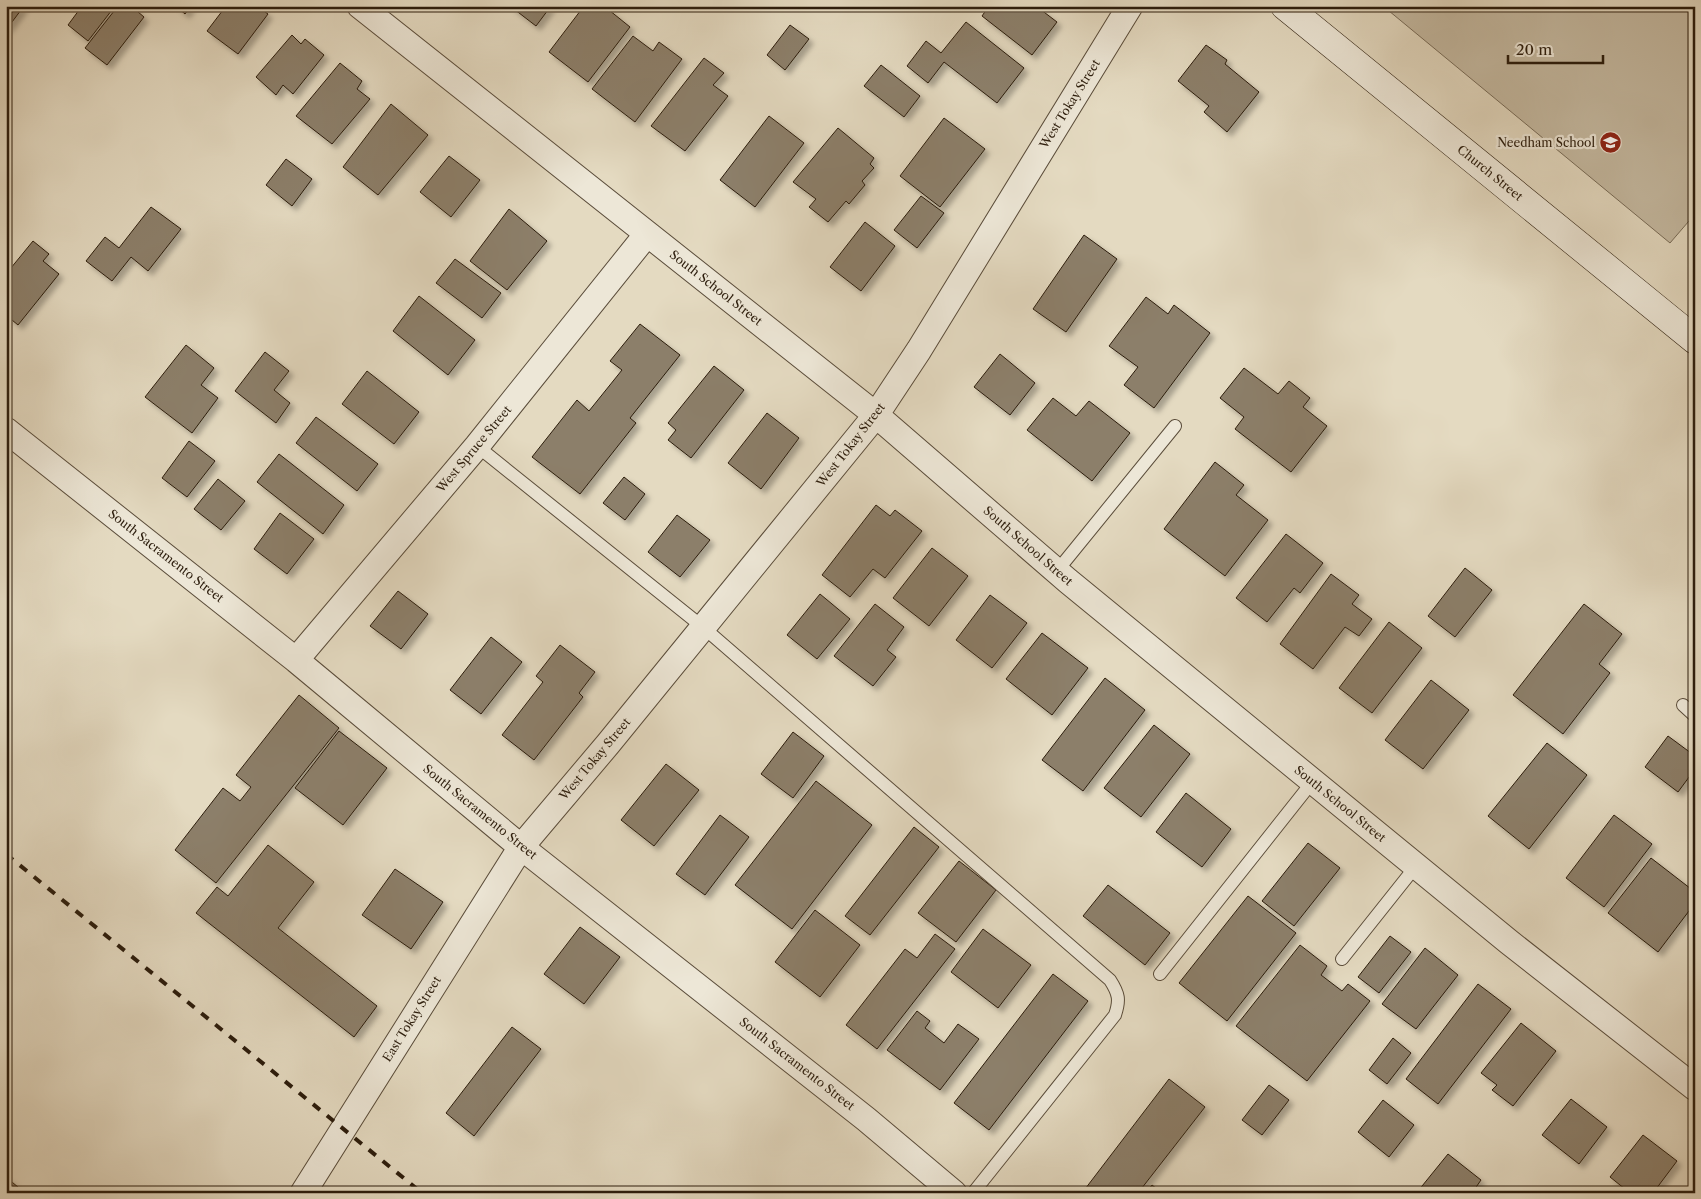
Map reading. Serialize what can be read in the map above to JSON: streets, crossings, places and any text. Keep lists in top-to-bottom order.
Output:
{
  "streets": {
    "street": [
      "West Tokay Street",
      "Church Street",
      "South School Street",
      "West Spruce Street",
      "South Sacramento Street",
      "East Tokay Street"
    ]
  },
  "crossings": [
    ["West Tokay Street", "South School Street"],
    ["West Tokay Street", "South Sacramento Street"],
    ["West Tokay Street", "East Tokay Street"],
    ["South School Street", "West Spruce Street"],
    ["West Spruce Street", "South Sacramento Street"],
    ["South Sacramento Street", "East Tokay Street"]
  ],
  "places": {
    "school or university": ["Needham School"]
  },
  "scale_bar": "20 m"
}
